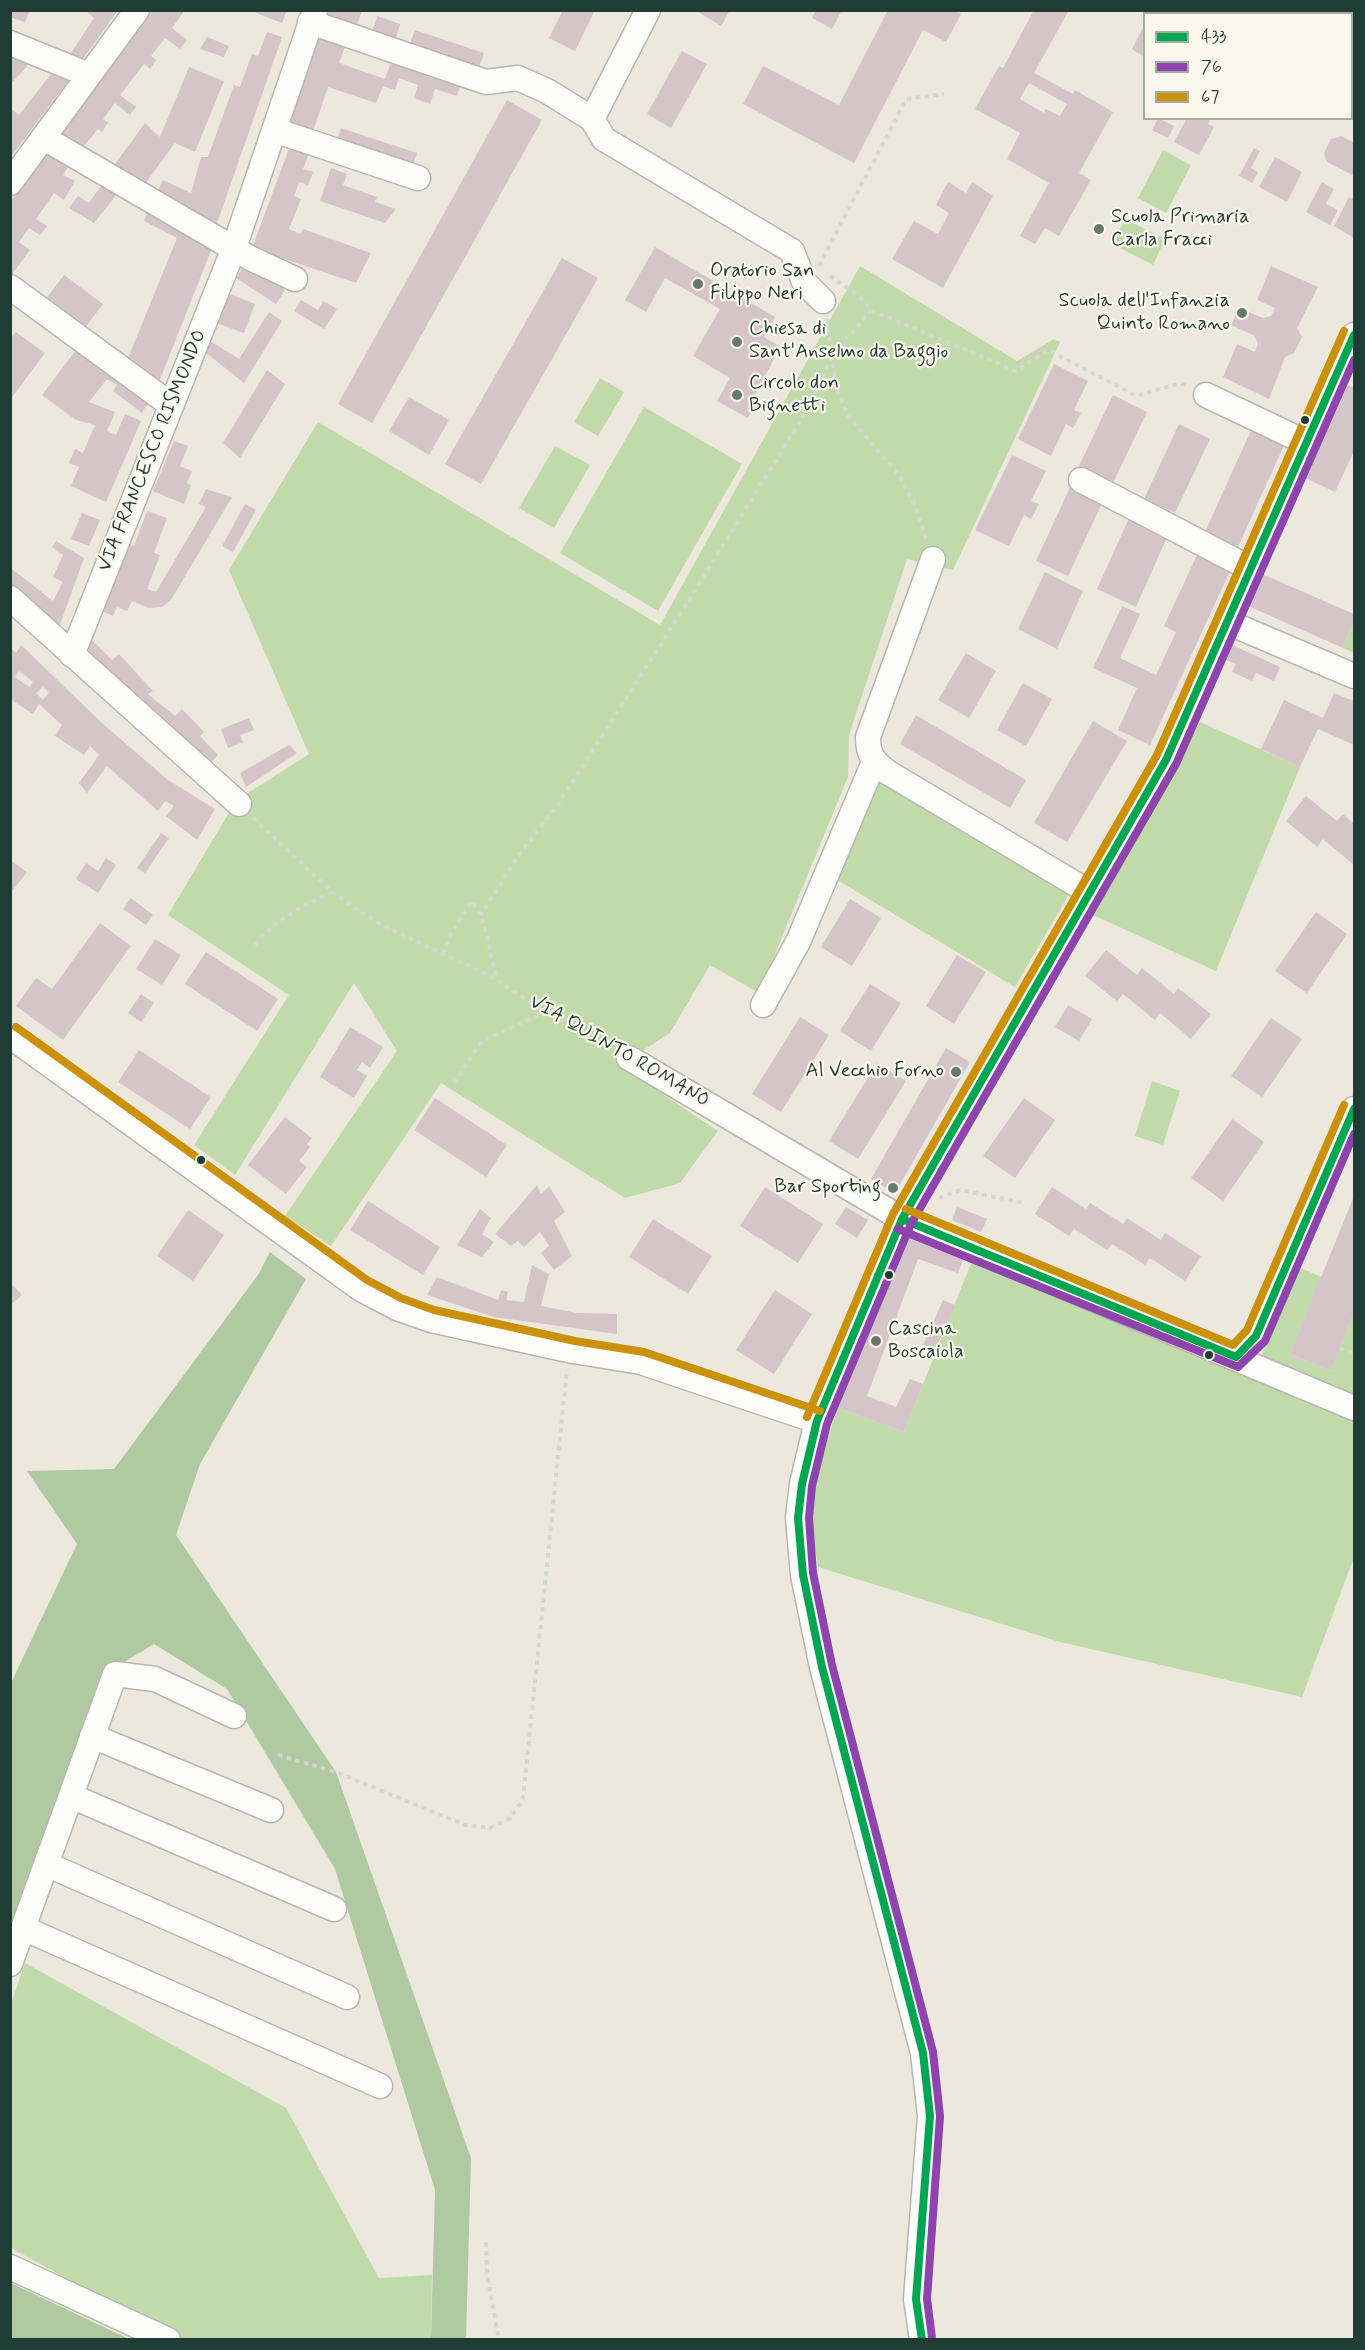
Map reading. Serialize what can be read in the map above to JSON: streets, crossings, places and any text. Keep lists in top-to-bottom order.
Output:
{
  "streets": {
    "street": ["VIA FRANCESCO RISMONDO", "VIA QUINTO ROMANO"]
  },
  "places": [
    "Scuola Primaria Carla Fracci",
    "Oratorio San Filippo Neri",
    "Scuola dell'Infanzia Quinto Romano",
    "Chiesa di Sant'Anselmo da Baggio",
    "Circolo don Bignetti",
    "Al Vecchio Forno",
    "Bar Sporting",
    "Cascina Boscaiola"
  ],
  "lines": ["transit line 67", "transit line 433", "transit line 76"],
  "legend": ["433", "76", "67"]
}
